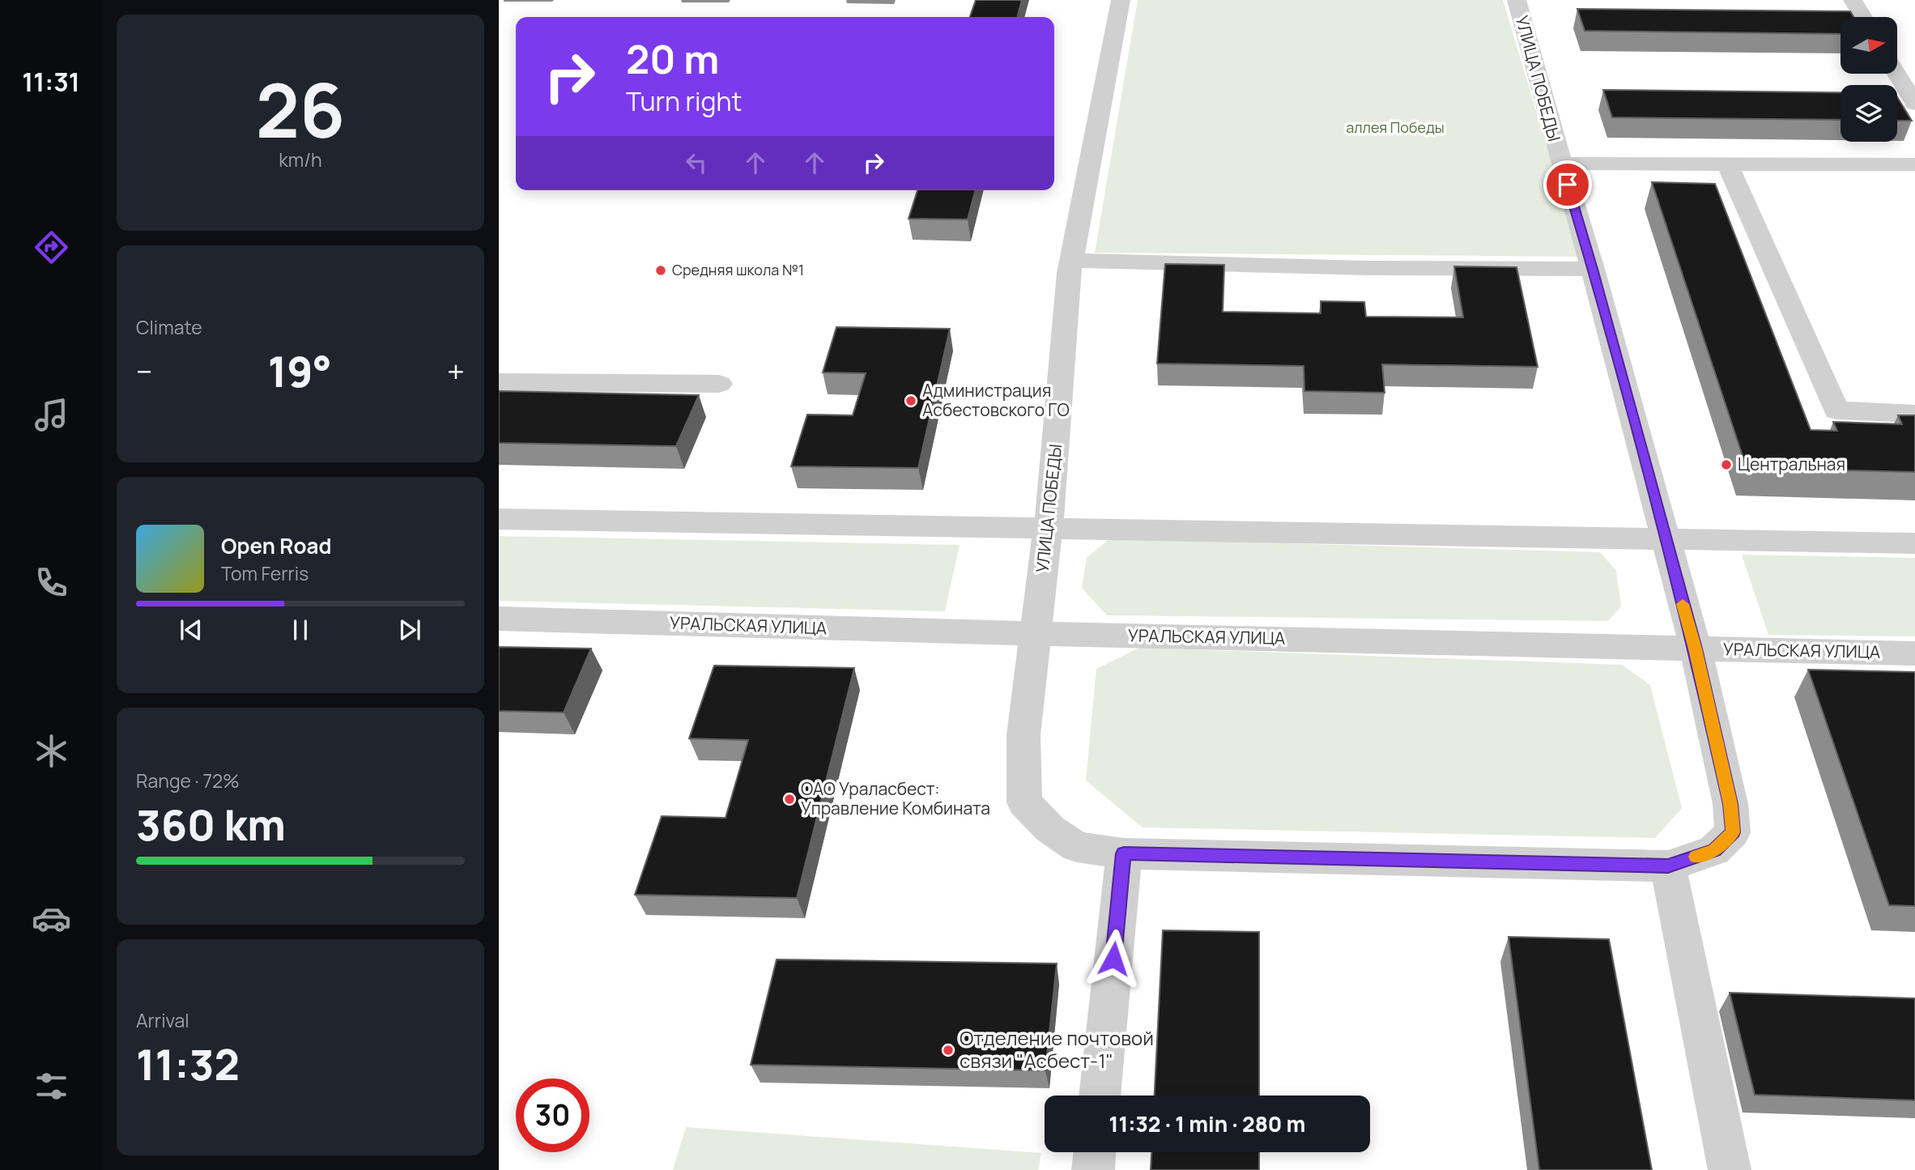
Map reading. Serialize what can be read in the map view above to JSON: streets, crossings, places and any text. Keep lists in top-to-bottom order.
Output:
{
  "streets": {
    "street": ["УЛИЦА ПОБЕДЫ", "УРАЛЬСКАЯ УЛИЦА"]
  },
  "crossings": [
    ["УЛИЦА ПОБЕДЫ", "УРАЛЬСКАЯ УЛИЦА"]
  ],
  "parks": ["аллея Победы"],
  "places": [
    "Средняя школа №1",
    "Администрация Асбестовского ГО",
    "Центральная",
    "ОАО Ураласбест: Управление Комбината",
    "Отделение почтовой связи \"Асбест-1\""
  ],
  "north": "right",
  "page": {
    "tabs": "11:31",
    "tile": [
      ["26", "km/h"],
      "Climate",
      ["Range · 72%", "360 km"],
      ["Arrival", "11:32"]
    ],
    "turn": ["20 m", "Turn right"],
    "heat": ["−", "19°", "+"],
    "song": ["Open Road", "Tom Ferris"],
    "limit": "30",
    "trip": "11:32 · 1 min · 280 m"
  }
}
